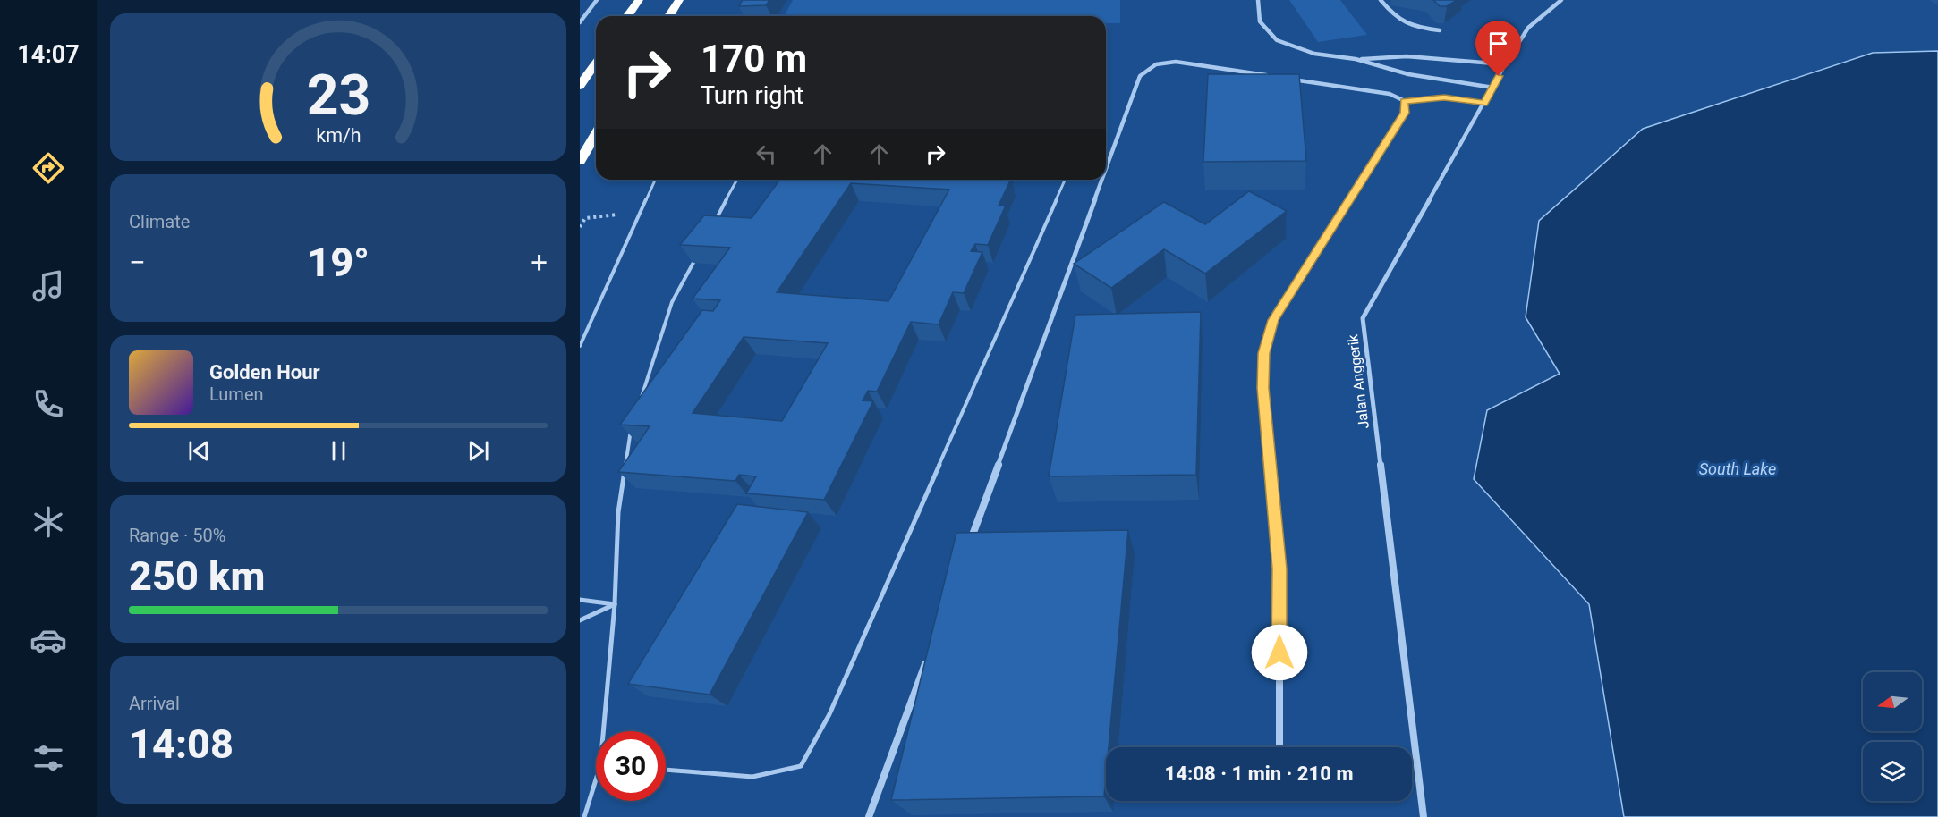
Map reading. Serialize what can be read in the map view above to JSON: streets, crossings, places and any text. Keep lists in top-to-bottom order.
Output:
{
  "streets": {
    "street": ["Jalan Anggerik"]
  },
  "water": ["South Lake"],
  "north": "left",
  "page": {
    "tabs": "14:07",
    "turn": ["170 m", "Turn right"],
    "tile": [
      "Climate",
      ["Range · 50%", "250 km"],
      ["Arrival", "14:08"]
    ],
    "heat": ["−", "19°", "+"],
    "song": ["Golden Hour", "Lumen"],
    "limit": "30",
    "trip": "14:08 · 1 min · 210 m",
    "gauge": ["23", "km/h"]
  }
}
